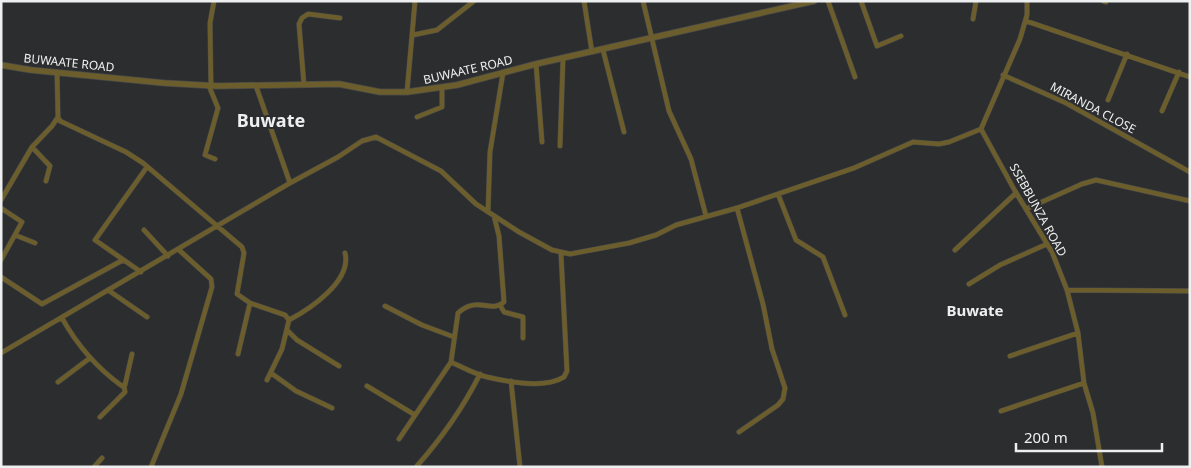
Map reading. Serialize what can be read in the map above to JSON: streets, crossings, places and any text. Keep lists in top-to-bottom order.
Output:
{
  "streets": {
    "street": ["BUWAATE ROAD", "MIRANDA CLOSE", "SSEBBUNZA ROAD"]
  },
  "districts": ["Buwate", "Buwate"],
  "scale_bar": "200 m"
}
